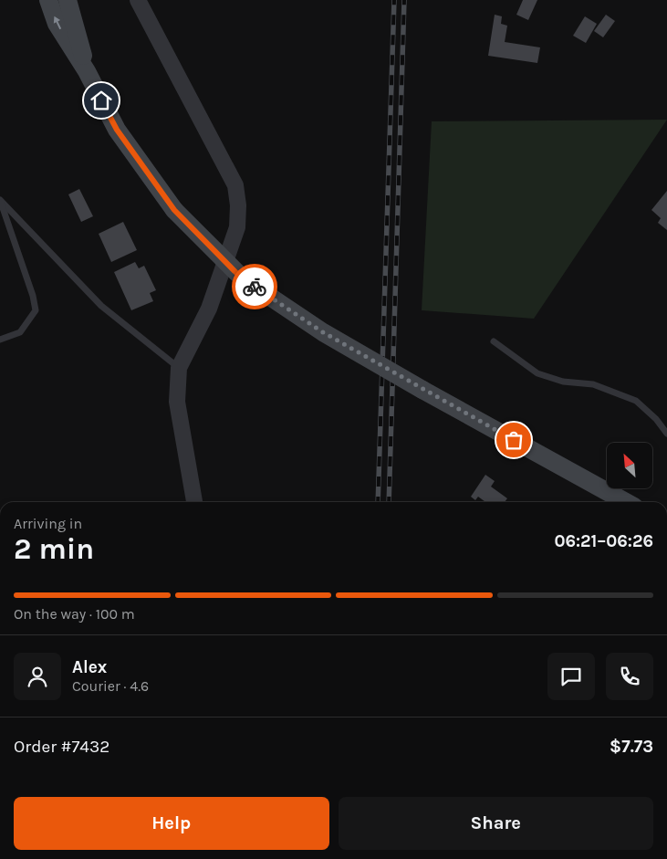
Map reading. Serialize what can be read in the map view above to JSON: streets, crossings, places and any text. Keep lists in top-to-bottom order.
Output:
{
  "north": "top left",
  "page": {
    "heading": ["2 min", "Arriving in", "06:21–06:26"],
    "panel": [
      "Alex",
      "Courier · 4.6",
      "Order #7432",
      "$7.73"
    ],
    "bar": "On the way · 100 m",
    "buttons": ["Help", "Share"]
  }
}
